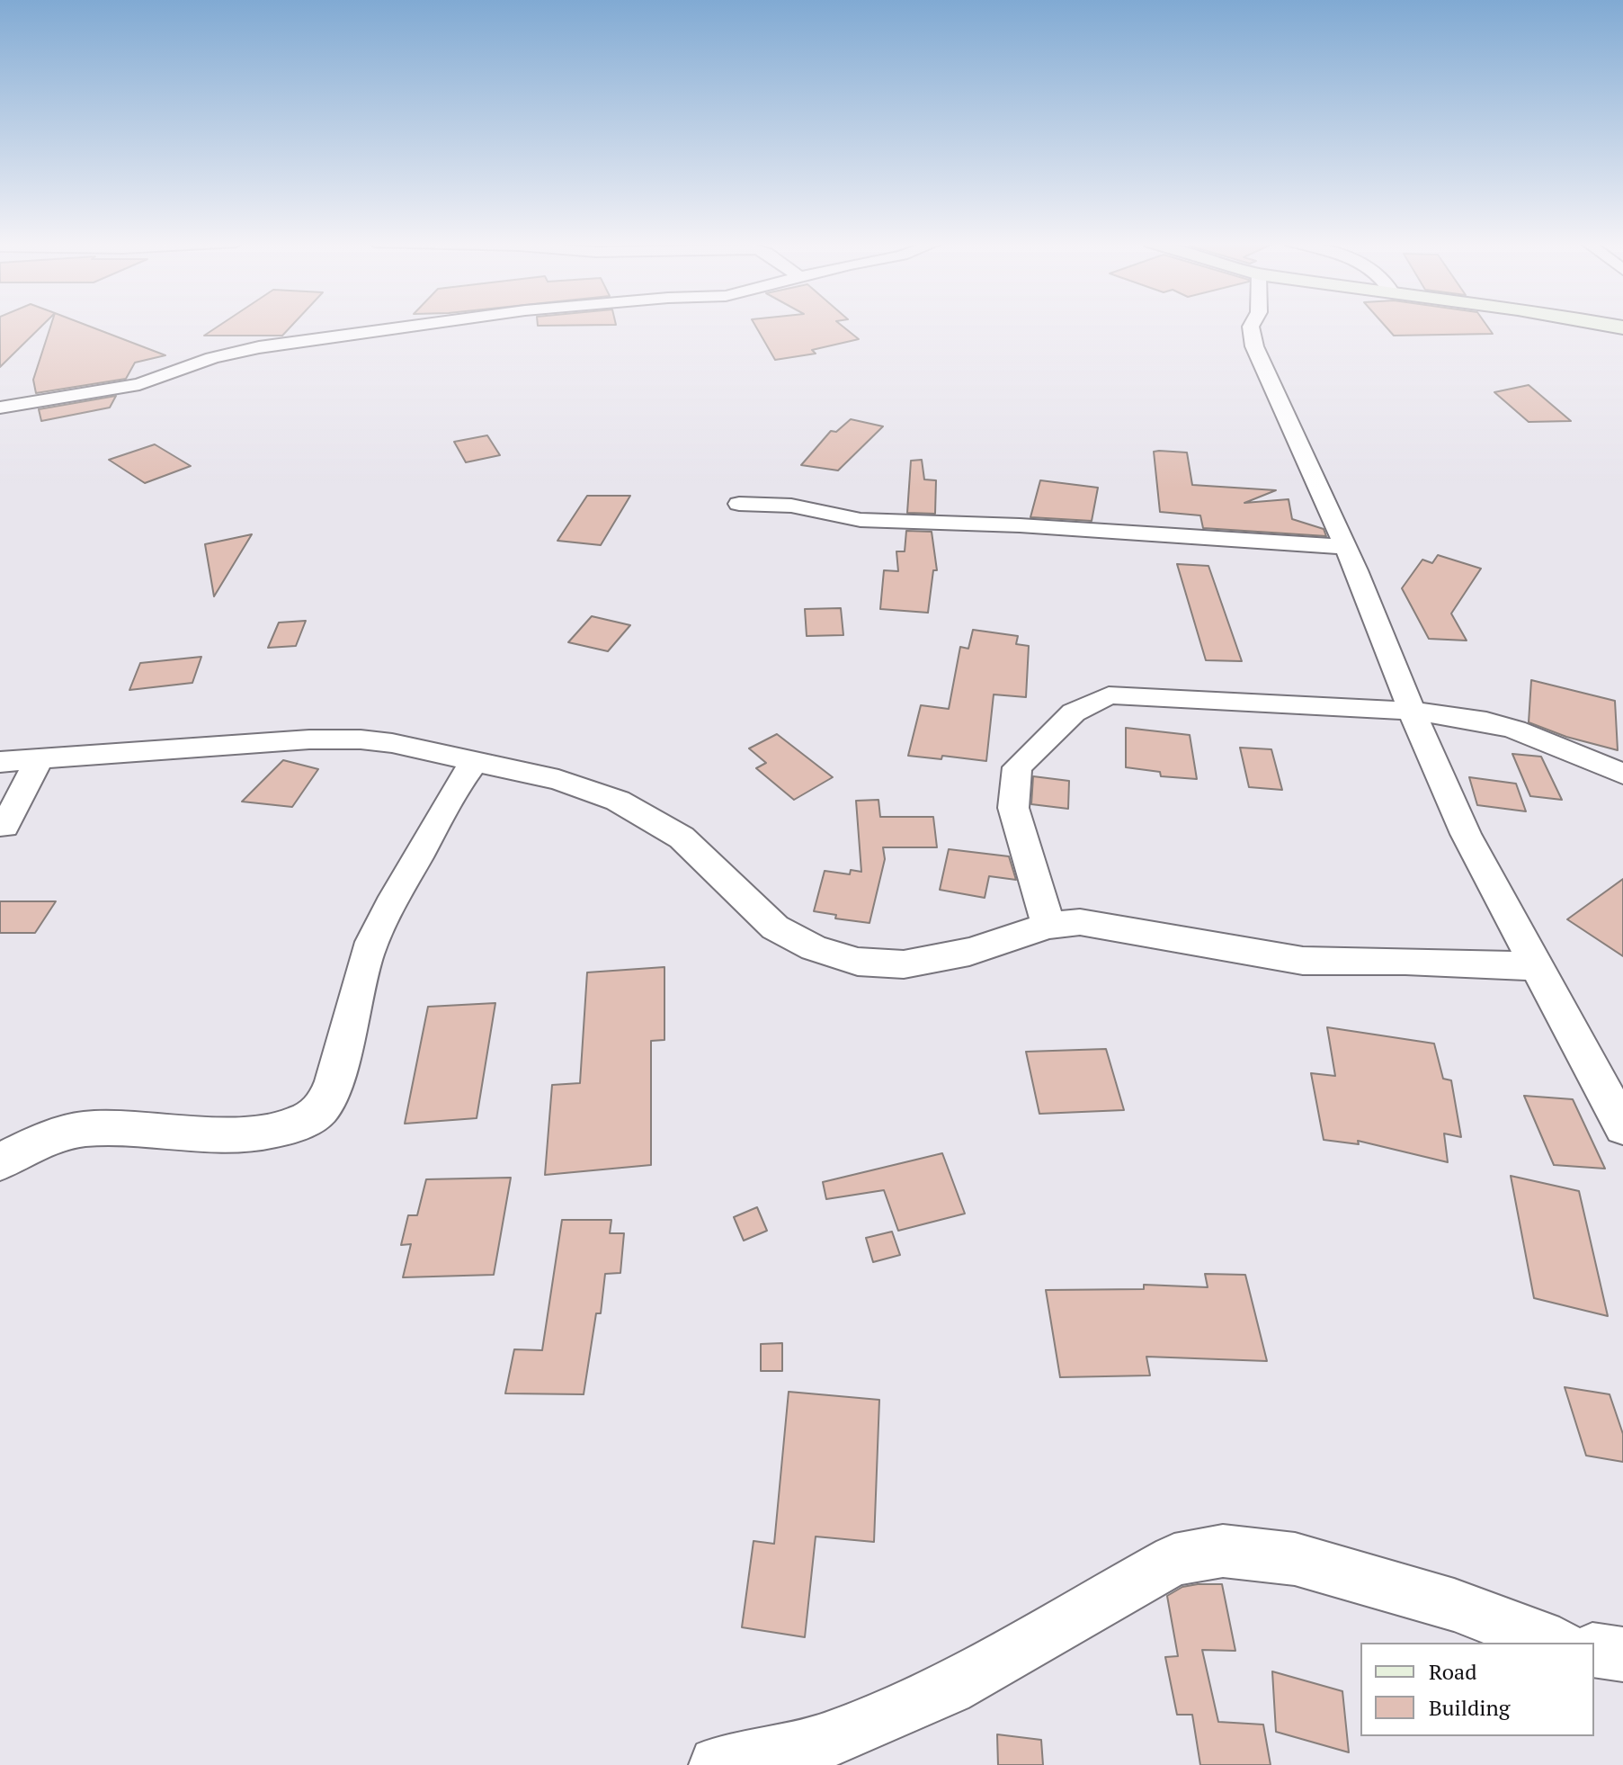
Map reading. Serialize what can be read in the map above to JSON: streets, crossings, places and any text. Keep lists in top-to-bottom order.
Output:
{
  "legend": ["Road", "Building"]
}
